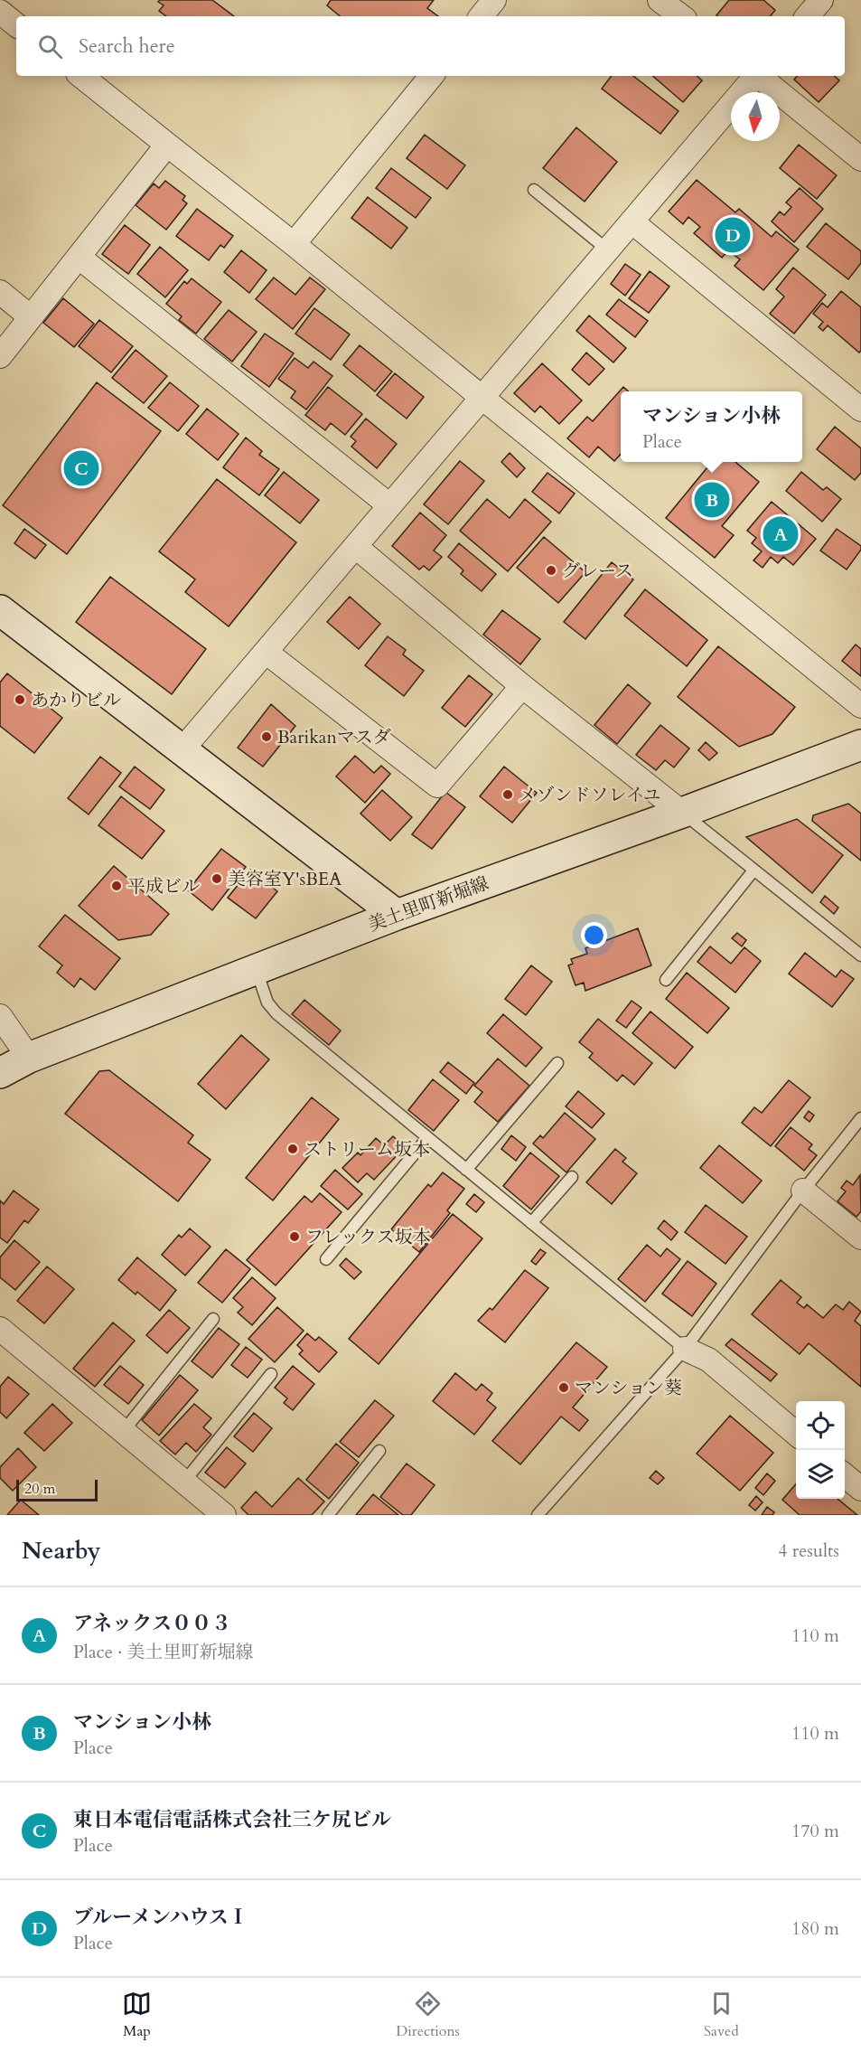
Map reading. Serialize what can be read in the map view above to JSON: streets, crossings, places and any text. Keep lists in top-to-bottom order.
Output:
{
  "streets": {
    "main road": ["美土里町新堀線"]
  },
  "places": [
    "グレース",
    "あかりビル",
    "Barikanマスダ",
    "メゾンドソレイユ",
    "美容室Y'sBEA",
    "平成ビル",
    "ストリーム坂本",
    "フレックス坂本",
    "マンション葵"
  ],
  "scale_bar": "20 m",
  "north": "bottom",
  "page": {
    "search": "Search here",
    "pins": [
      "D",
      "C",
      "B",
      "A"
    ],
    "popup": ["マンション小林", "Place"],
    "scale": "20 m",
    "heading": ["Nearby", "4 results"],
    "list": [
      {
        "mark": "A",
        "name": "アネックス００３",
        "note": "Place · 美土里町新堀線",
        "value": "110 m"
      },
      {
        "mark": "B",
        "name": "マンション小林",
        "note": "Place",
        "value": "110 m"
      },
      {
        "mark": "C",
        "name": "東日本電信電話株式会社三ケ尻ビル",
        "note": "Place",
        "value": "170 m"
      },
      {
        "mark": "D",
        "name": "ブルーメンハウスＩ",
        "note": "Place",
        "value": "180 m"
      }
    ],
    "nav": ["Map", "Directions", "Saved"]
  }
}
